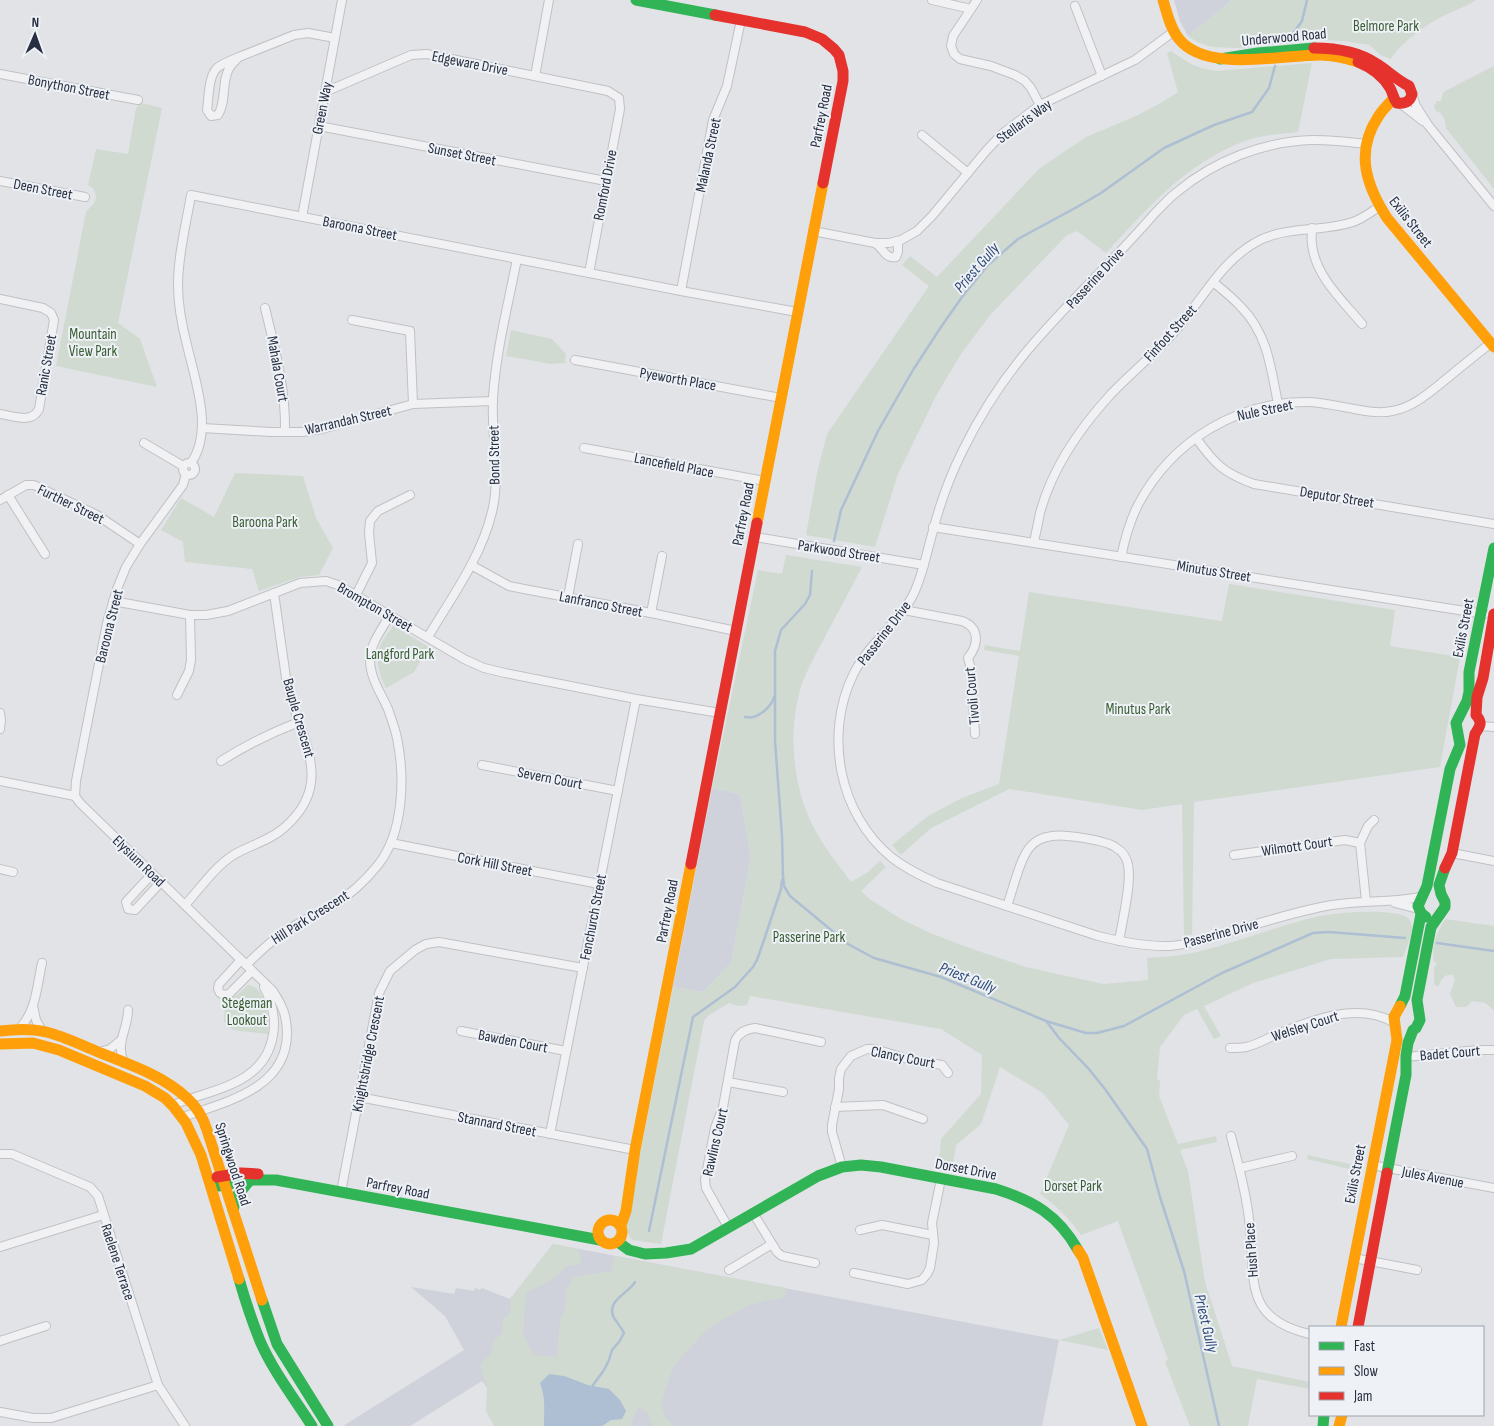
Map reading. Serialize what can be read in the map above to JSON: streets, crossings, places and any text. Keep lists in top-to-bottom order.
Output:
{
  "streets": {
    "street": [
      "Underwood Road",
      "Edgeware Drive",
      "Bonython Street",
      "Green Way",
      "Parfrey Road",
      "Stellaris Way",
      "Sunset Street",
      "Malanda Street",
      "Romford Drive",
      "Deen Street",
      "Exilis Street",
      "Baroona Street",
      "Passerine Drive",
      "Finfoot Street",
      "Ranic Street",
      "Mahala Court",
      "Pyeworth Place",
      "Nule Street",
      "Warrandah Street",
      "Bond Street",
      "Lancefield Place",
      "Deputor Street",
      "Further Street",
      "Parkwood Street",
      "Minutus Street",
      "Lanfranco Street",
      "Brompton Street",
      "Tivoli Court",
      "Bauple Crescent",
      "Severn Court",
      "Wilmott Court",
      "Elysium Road",
      "Cork Hill Street",
      "Hill Park Crescent",
      "Fenchurch Street",
      "Welsley Court",
      "Bawden Court",
      "Badet Court",
      "Knightsbridge Crescent",
      "Clancy Court",
      "Stannard Street",
      "Rawlins Court",
      "Springwood Road",
      "Dorset Drive",
      "Jules Avenue",
      "Hush Place",
      "Raelene Terrace"
    ]
  },
  "crossings": [
    ["Underwood Road", "Stellaris Way"],
    ["Underwood Road", "Exilis Street"],
    ["Edgeware Drive", "Green Way"],
    ["Edgeware Drive", "Romford Drive"],
    ["Green Way", "Sunset Street"],
    ["Green Way", "Baroona Street"],
    ["Parfrey Road", "Stellaris Way"],
    ["Parfrey Road", "Malanda Street"],
    ["Parfrey Road", "Baroona Street"],
    ["Parfrey Road", "Pyeworth Place"],
    ["Parfrey Road", "Lancefield Place"],
    ["Parfrey Road", "Parkwood Street"],
    ["Parfrey Road", "Lanfranco Street"],
    ["Parfrey Road", "Brompton Street"],
    ["Parfrey Road", "Knightsbridge Crescent"],
    ["Parfrey Road", "Stannard Street"],
    ["Parfrey Road", "Springwood Road"],
    ["Parfrey Road", "Dorset Drive"],
    ["Sunset Street", "Romford Drive"],
    ["Malanda Street", "Baroona Street"],
    ["Romford Drive", "Baroona Street"],
    ["Exilis Street", "Passerine Drive"],
    ["Exilis Street", "Finfoot Street"],
    ["Exilis Street", "Nule Street"],
    ["Exilis Street", "Minutus Street"],
    ["Exilis Street", "Welsley Court"],
    ["Exilis Street", "Jules Avenue"],
    ["Baroona Street", "Warrandah Street"],
    ["Baroona Street", "Bond Street"],
    ["Baroona Street", "Further Street"],
    ["Baroona Street", "Brompton Street"],
    ["Baroona Street", "Elysium Road"],
    ["Passerine Drive", "Parkwood Street"],
    ["Passerine Drive", "Minutus Street"],
    ["Passerine Drive", "Tivoli Court"],
    ["Finfoot Street", "Minutus Street"],
    ["Mahala Court", "Warrandah Street"],
    ["Nule Street", "Deputor Street"],
    ["Nule Street", "Minutus Street"],
    ["Warrandah Street", "Bond Street"],
    ["Bond Street", "Lanfranco Street"],
    ["Bond Street", "Brompton Street"],
    ["Brompton Street", "Bauple Crescent"],
    ["Brompton Street", "Hill Park Crescent"],
    ["Brompton Street", "Fenchurch Street"],
    ["Bauple Crescent", "Elysium Road"],
    ["Severn Court", "Fenchurch Street"],
    ["Elysium Road", "Hill Park Crescent"],
    ["Elysium Road", "Springwood Road"],
    ["Cork Hill Street", "Hill Park Crescent"],
    ["Cork Hill Street", "Fenchurch Street"],
    ["Fenchurch Street", "Bawden Court"],
    ["Fenchurch Street", "Knightsbridge Crescent"],
    ["Fenchurch Street", "Stannard Street"],
    ["Knightsbridge Crescent", "Stannard Street"],
    ["Clancy Court", "Dorset Drive"],
    ["Rawlins Court", "Dorset Drive"]
  ],
  "water": ["Priest Gully"],
  "parks": [
    "Belmore Park",
    "Mountain View Park",
    "Baroona Park",
    "Langford Park",
    "Minutus Park",
    "Passerine Park",
    "Stegeman Lookout",
    "Dorset Park"
  ],
  "legend": ["Fast", "Slow", "Jam"],
  "north": "top"
}
